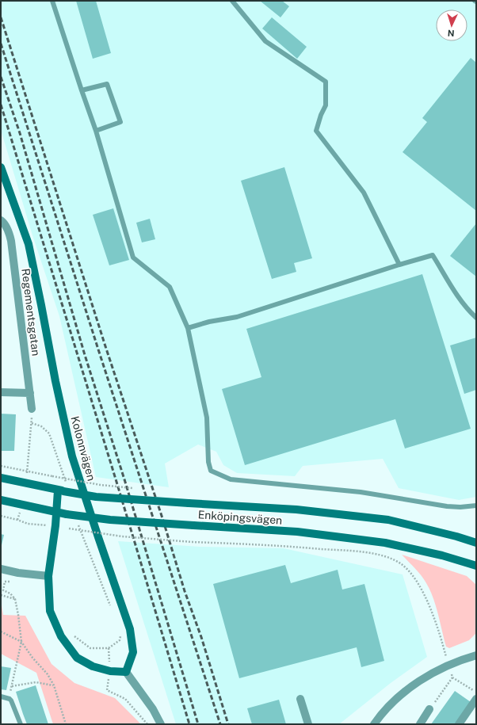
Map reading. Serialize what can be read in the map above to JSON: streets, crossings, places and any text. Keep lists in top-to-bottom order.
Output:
{
  "streets": {
    "main road": ["Kolonnvägen", "Enköpingsvägen"],
    "street": ["Regementsgatan"]
  },
  "north": "bottom"
}
